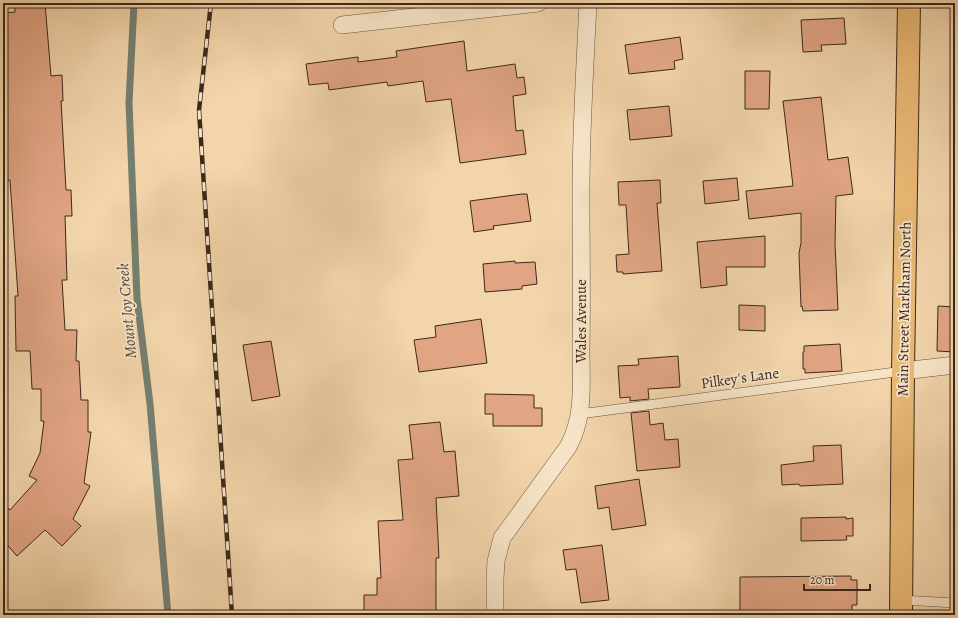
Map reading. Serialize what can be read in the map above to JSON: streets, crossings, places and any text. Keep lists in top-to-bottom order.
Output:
{
  "streets": {
    "main road": ["Main Street Markham North"],
    "street": ["Wales Avenue"],
    "lane": ["Pilkey's Lane"]
  },
  "crossings": [
    ["Main Street Markham North", "Pilkey's Lane"],
    ["Wales Avenue", "Pilkey's Lane"]
  ],
  "water": ["Mount Joy Creek"],
  "scale_bar": "20 m"
}
